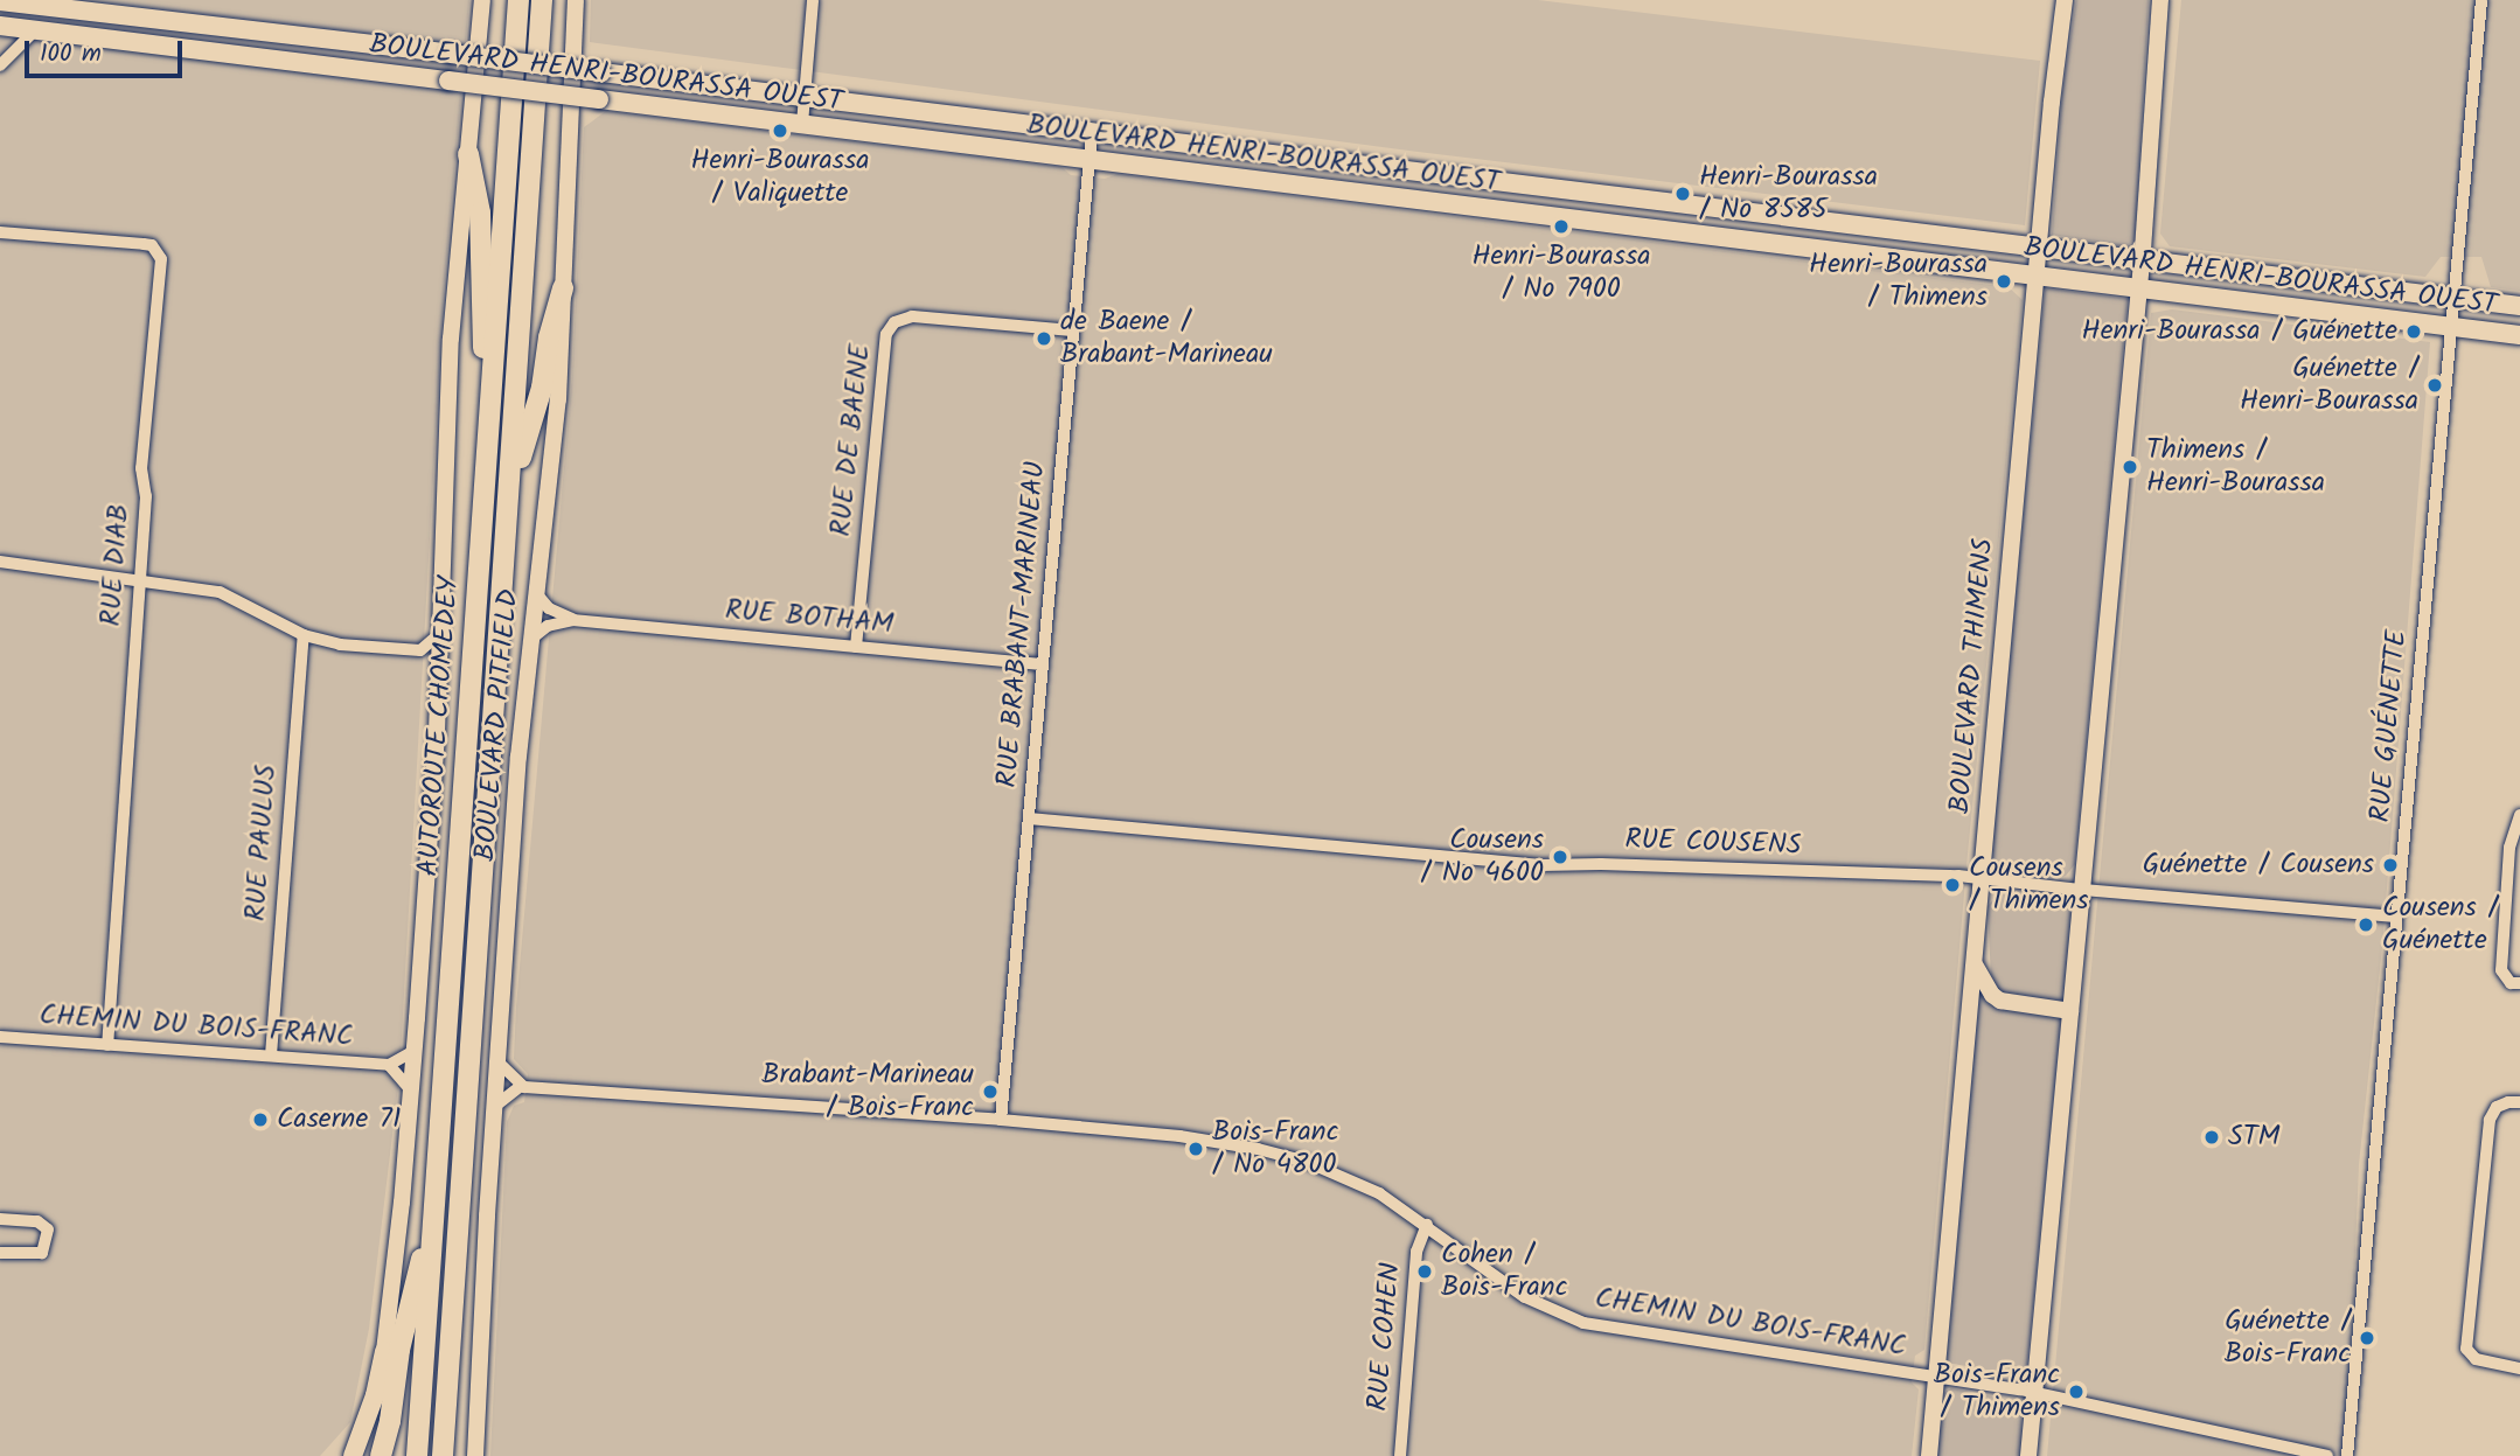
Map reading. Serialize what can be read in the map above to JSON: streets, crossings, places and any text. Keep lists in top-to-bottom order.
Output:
{
  "streets": {
    "highway": ["AUTOROUTE CHOMEDEY"],
    "main road": ["BOULEVARD HENRI-BOURASSA OUEST"],
    "street": [
      "RUE DE BAENE",
      "RUE DIAB",
      "RUE BOTHAM",
      "RUE BRABANT-MARINEAU",
      "BOULEVARD THIMENS",
      "BOULEVARD PITFIELD",
      "RUE GUÉNETTE",
      "RUE PAULUS",
      "RUE COUSENS",
      "CHEMIN DU BOIS-FRANC",
      "RUE COHEN"
    ]
  },
  "crossings": [
    ["BOULEVARD HENRI-BOURASSA OUEST", "RUE BRABANT-MARINEAU"],
    ["BOULEVARD HENRI-BOURASSA OUEST", "BOULEVARD THIMENS"],
    ["BOULEVARD HENRI-BOURASSA OUEST", "RUE GUÉNETTE"],
    ["RUE DE BAENE", "RUE BOTHAM"],
    ["RUE DE BAENE", "RUE BRABANT-MARINEAU"],
    ["RUE DIAB", "CHEMIN DU BOIS-FRANC"],
    ["RUE BOTHAM", "RUE BRABANT-MARINEAU"],
    ["RUE BOTHAM", "BOULEVARD PITFIELD"],
    ["RUE BRABANT-MARINEAU", "RUE COUSENS"],
    ["RUE BRABANT-MARINEAU", "CHEMIN DU BOIS-FRANC"],
    ["BOULEVARD THIMENS", "RUE COUSENS"],
    ["BOULEVARD THIMENS", "CHEMIN DU BOIS-FRANC"],
    ["RUE GUÉNETTE", "RUE COUSENS"],
    ["RUE PAULUS", "CHEMIN DU BOIS-FRANC"],
    ["CHEMIN DU BOIS-FRANC", "RUE COHEN"]
  ],
  "places": [
    "Henri-Bourassa / Valiquette",
    "Henri-Bourassa / No 8585",
    "Henri-Bourassa / No 7900",
    "Henri-Bourassa / Thimens",
    "Henri-Bourassa / Guénette",
    "de Baene / Brabant-Marineau",
    "Guénette / Henri-Bourassa",
    "Thimens / Henri-Bourassa",
    "Cousens / No 4600",
    "Guénette / Cousens",
    "Cousens / Thimens",
    "Cousens / Guénette",
    "Brabant-Marineau / Bois-Franc",
    "Caserne 71",
    "STM",
    "Bois-Franc / No 4800",
    "Cohen / Bois-Franc",
    "Guénette / Bois-Franc",
    "Bois-Franc / Thimens"
  ],
  "scale_bar": "100 m"
}
